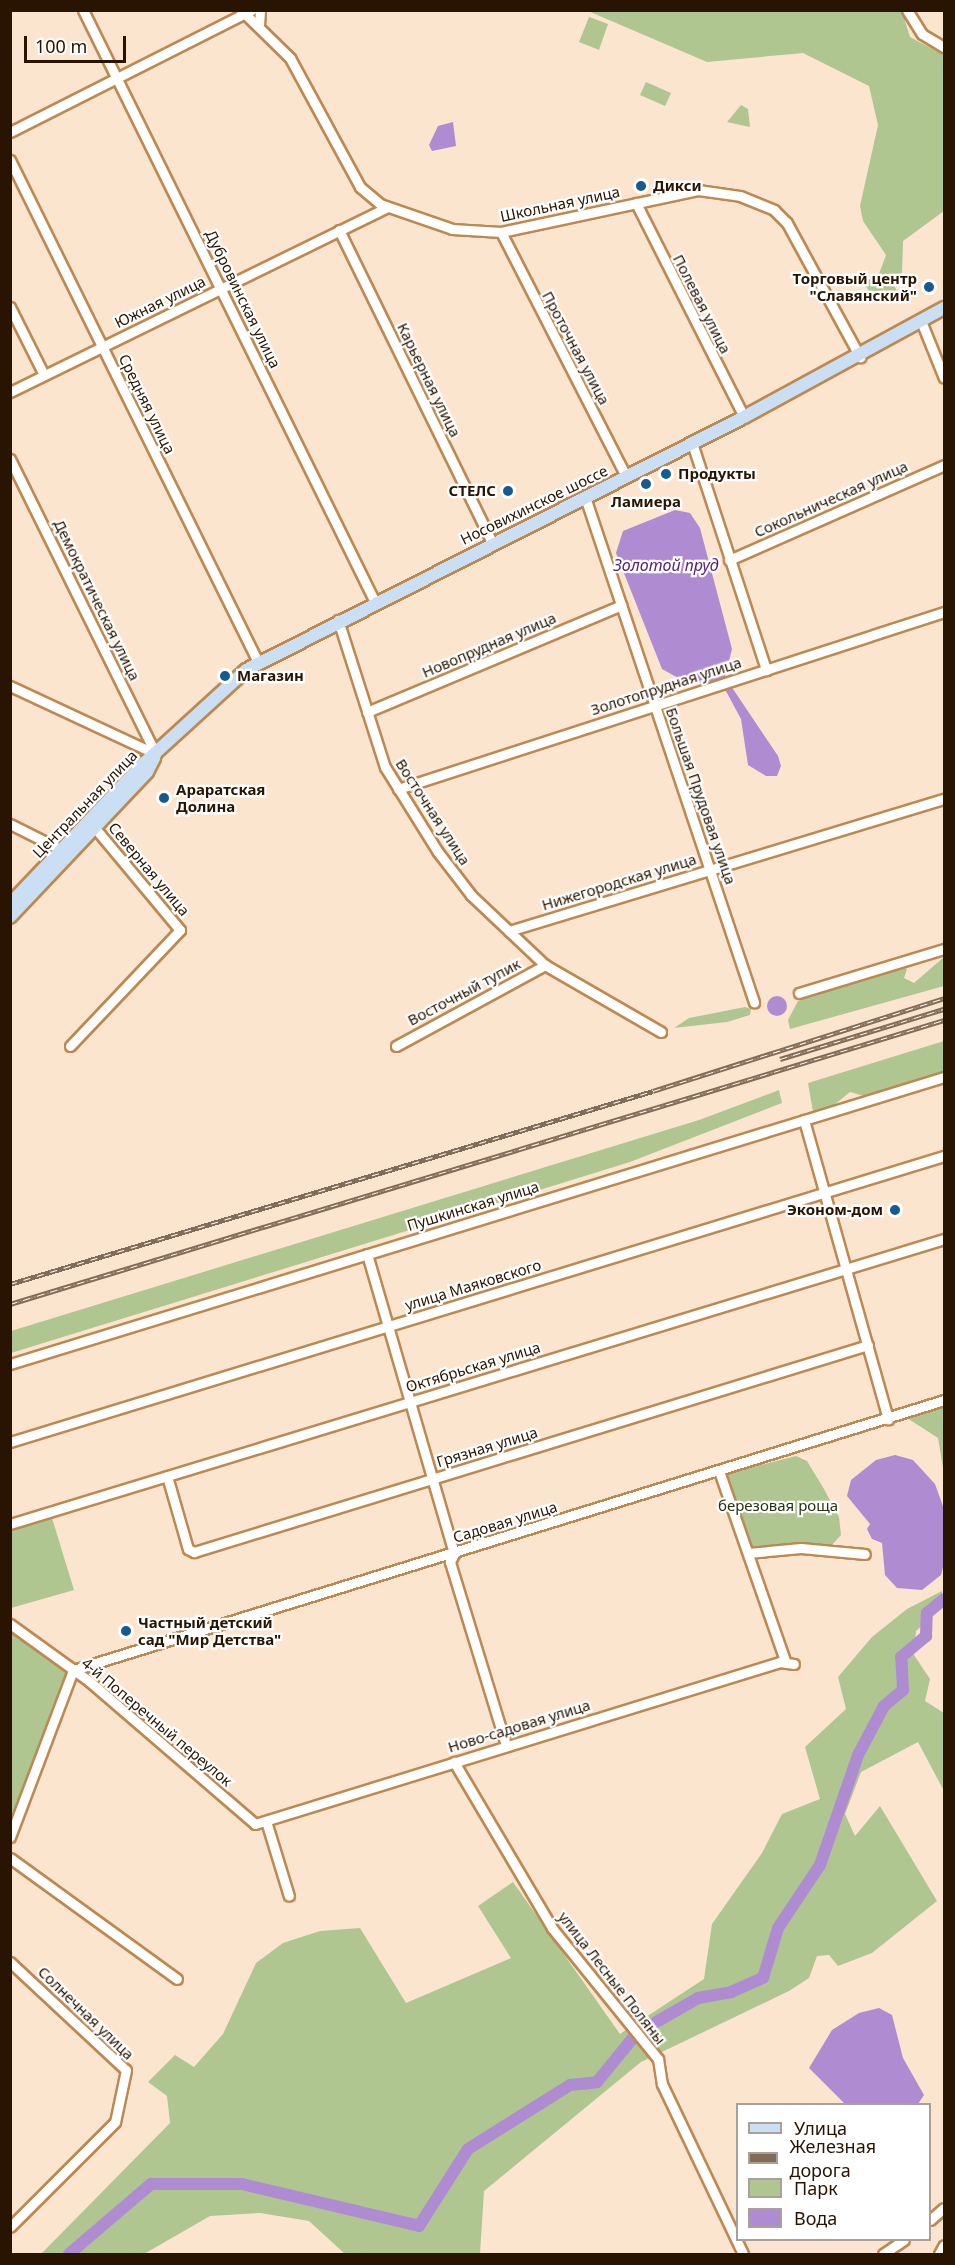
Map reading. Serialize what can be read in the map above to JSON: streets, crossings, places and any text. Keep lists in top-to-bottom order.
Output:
{
  "streets": {
    "main road": ["Носовихинское шоссе", "Центральная улица"],
    "street": [
      "Школьная улица",
      "Дубровинская улица",
      "Южная улица",
      "Полевая улица",
      "Проточная улица",
      "Карьерная улица",
      "Средняя улица",
      "Сокольническая улица",
      "Демократическая улица",
      "Новопрудная улица",
      "Золотопрудная улица",
      "Большая Прудовая улица",
      "Восточная улица",
      "Северная улица",
      "Нижегородская улица",
      "Восточный тупик",
      "Пушкинская улица",
      "улица Маяковского",
      "Октябрьская улица",
      "Грязная улица",
      "Садовая улица",
      "4-й Поперечный переулок",
      "Ново-садовая улица",
      "улица Лесные Поляны",
      "Солнечная улица"
    ]
  },
  "crossings": [
    ["Школьная улица", "Южная улица"],
    ["Школьная улица", "Полевая улица"],
    ["Школьная улица", "Проточная улица"],
    ["Школьная улица", "Носовихинское шоссе"],
    ["Дубровинская улица", "Южная улица"],
    ["Дубровинская улица", "Носовихинское шоссе"],
    ["Южная улица", "Карьерная улица"],
    ["Южная улица", "Средняя улица"],
    ["Полевая улица", "Носовихинское шоссе"],
    ["Проточная улица", "Носовихинское шоссе"],
    ["Карьерная улица", "Носовихинское шоссе"],
    ["Средняя улица", "Носовихинское шоссе"],
    ["Носовихинское шоссе", "Демократическая улица"],
    ["Носовихинское шоссе", "Большая Прудовая улица"],
    ["Носовихинское шоссе", "Центральная улица"],
    ["Носовихинское шоссе", "Восточная улица"],
    ["Демократическая улица", "Центральная улица"],
    ["Новопрудная улица", "Большая Прудовая улица"],
    ["Новопрудная улица", "Восточная улица"],
    ["Золотопрудная улица", "Большая Прудовая улица"],
    ["Золотопрудная улица", "Восточная улица"],
    ["Большая Прудовая улица", "Нижегородская улица"],
    ["Центральная улица", "Северная улица"],
    ["Восточная улица", "Нижегородская улица"],
    ["Восточная улица", "Восточный тупик"],
    ["Октябрьская улица", "Грязная улица"],
    ["Садовая улица", "4-й Поперечный переулок"],
    ["4-й Поперечный переулок", "Ново-садовая улица"],
    ["Ново-садовая улица", "улица Лесные Поляны"]
  ],
  "water": ["Золотой пруд"],
  "parks": ["березовая роща"],
  "places": [
    "Дикси",
    "Торговый центр \"Славянский\"",
    "Продукты",
    "Ламиера",
    "СТЕЛС",
    "Магазин",
    "Араратская Долина",
    "Эконом-дом",
    "Частный детский сад \"Мир Детства\""
  ],
  "legend": [
    "Улица",
    "Железная дорога",
    "Парк",
    "Вода"
  ],
  "scale_bar": "100 m"
}
